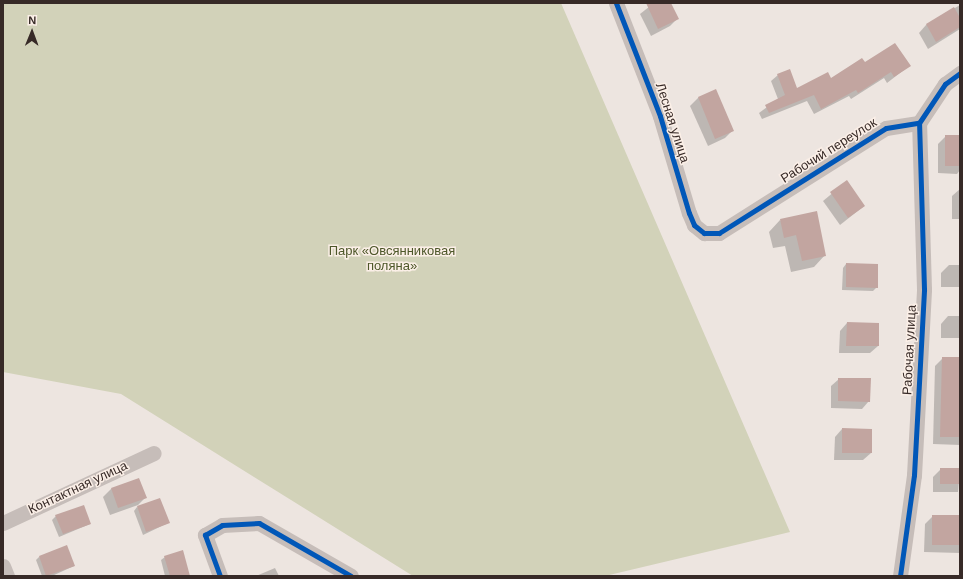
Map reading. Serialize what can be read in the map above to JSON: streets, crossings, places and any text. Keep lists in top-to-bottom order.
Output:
{
  "streets": {
    "street": [
      "Лесная улица",
      "Рабочий переулок",
      "Рабочая улица",
      "Контактная улица"
    ]
  },
  "crossings": [
    ["Лесная улица", "Рабочий переулок"],
    ["Рабочий переулок", "Рабочая улица"]
  ],
  "parks": ["Парк «Овсянниковая поляна»"],
  "north": "top"
}
